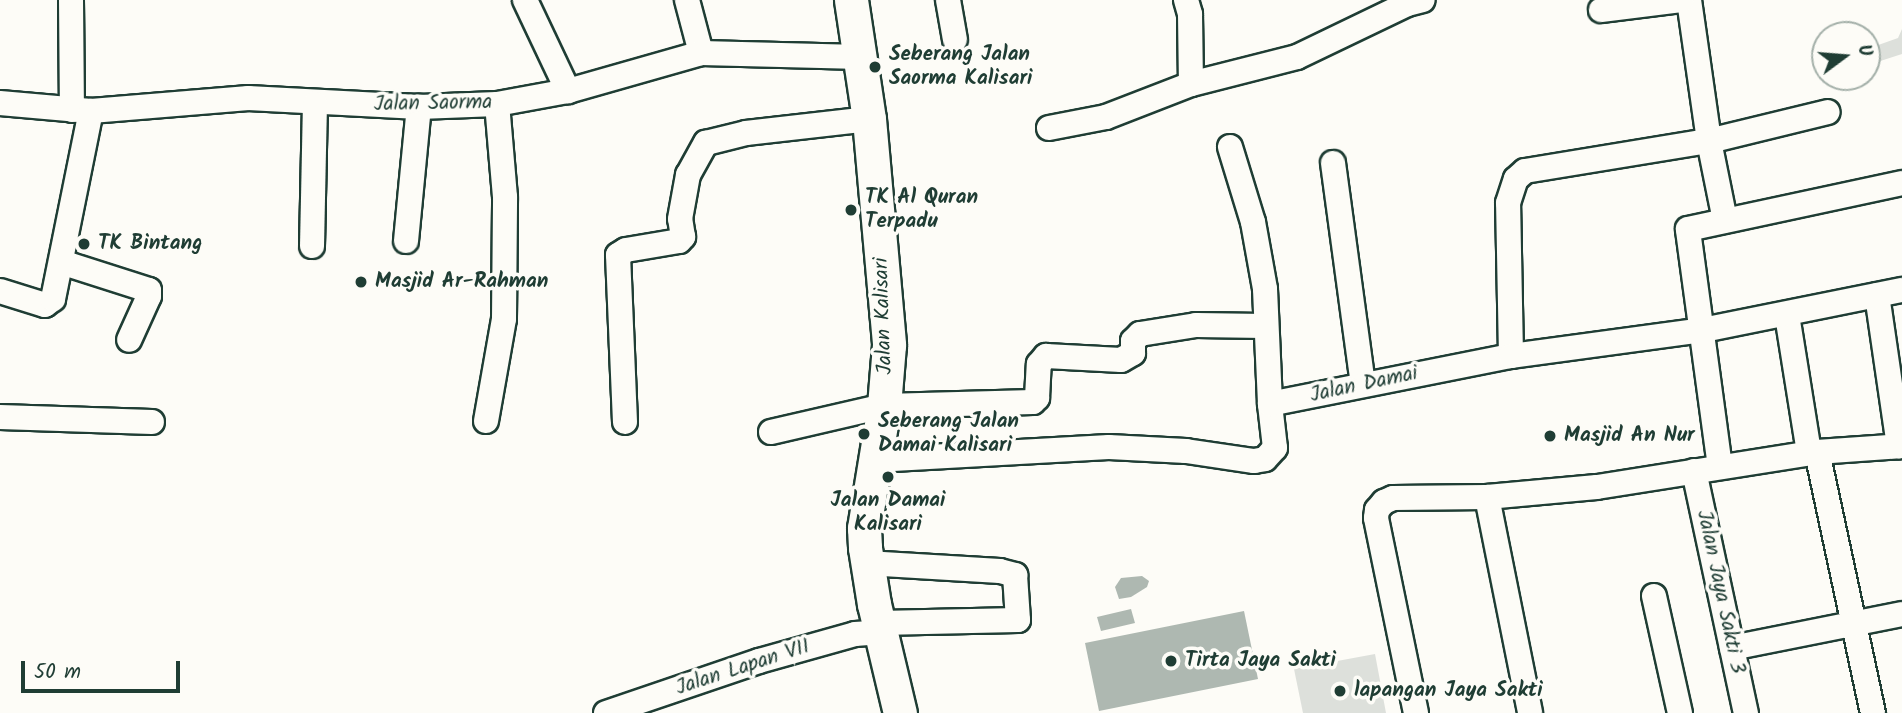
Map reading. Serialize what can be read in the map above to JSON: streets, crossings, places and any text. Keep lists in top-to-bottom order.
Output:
{
  "streets": {
    "street": [
      "Jalan Saorma",
      "Jalan Kalisari",
      "Jalan Damai",
      "Jalan Jaya Sakti 3",
      "Jalan Lapan VII"
    ]
  },
  "crossings": [
    ["Jalan Saorma", "Jalan Kalisari"],
    ["Jalan Kalisari", "Jalan Lapan VII"]
  ],
  "places": [
    "Seberang Jalan Saorma Kalisari",
    "TK Al Quran Terpadu",
    "TK Bintang",
    "Masjid Ar-Rahman",
    "Seberang Jalan Damai Kalisari",
    "Masjid An Nur",
    "Jalan Damai Kalisari",
    "Tirta Jaya Sakti",
    "lapangan Jaya Sakti"
  ],
  "scale_bar": "50 m",
  "north": "right"
}
